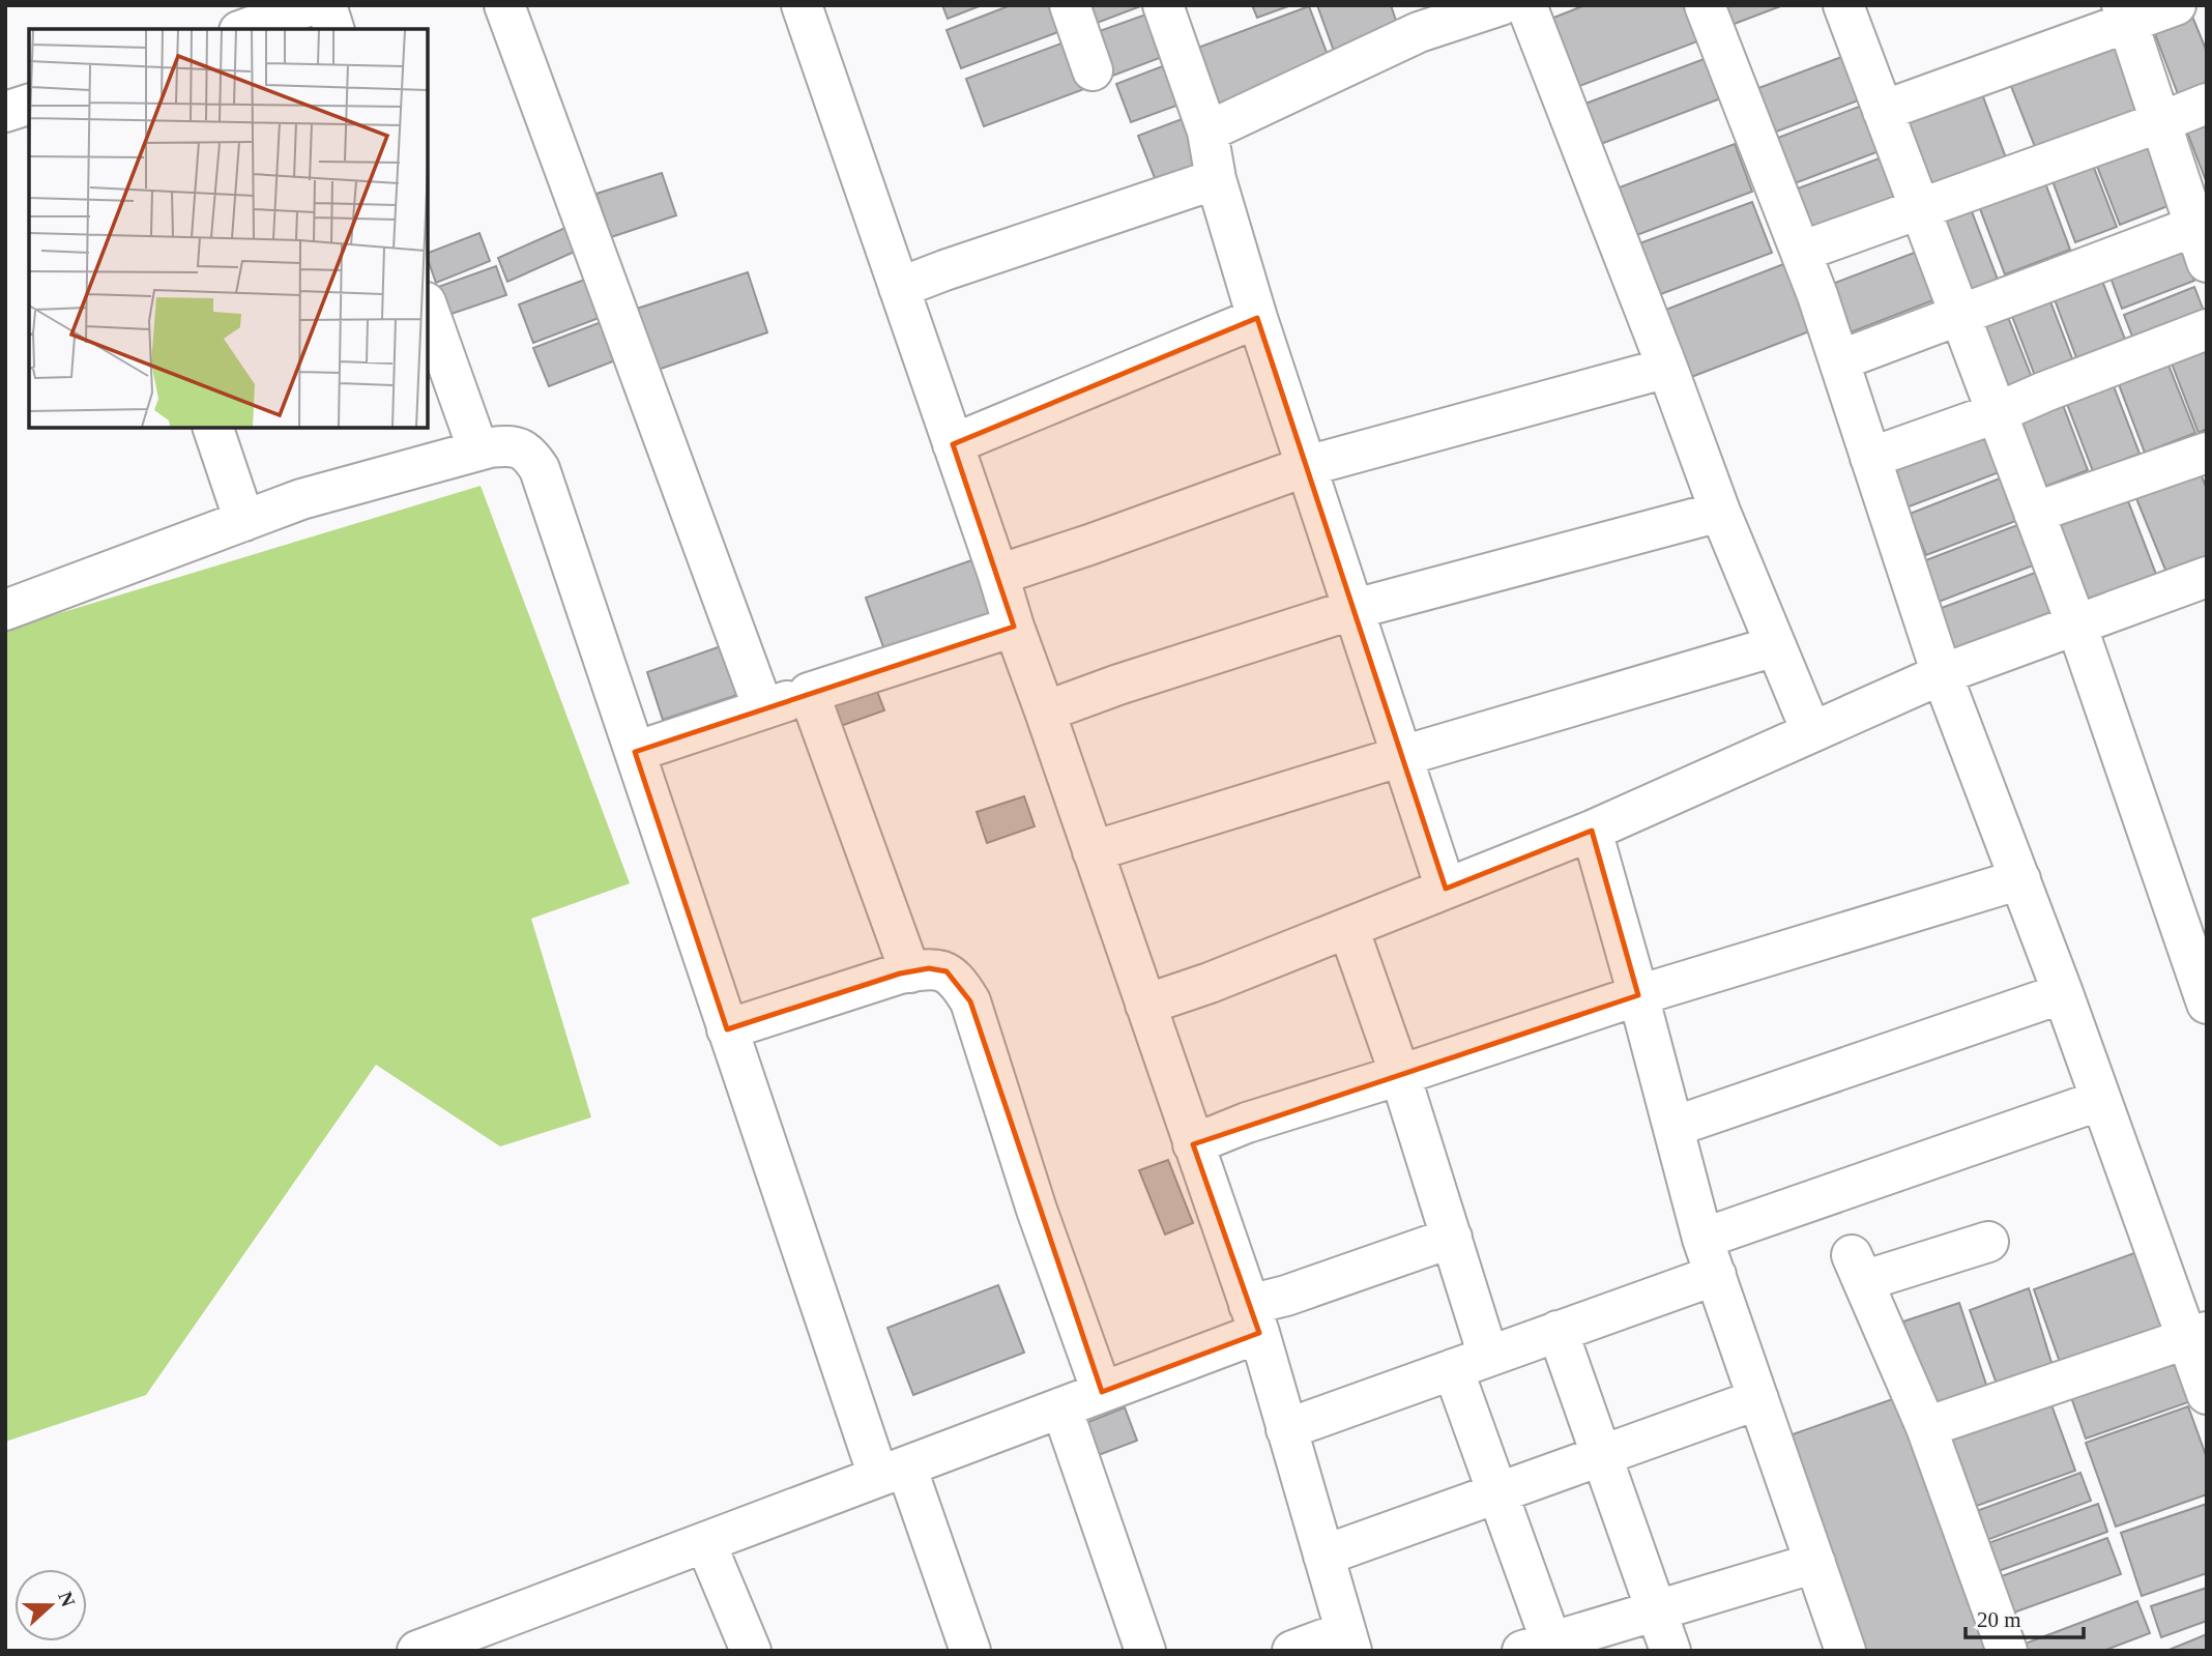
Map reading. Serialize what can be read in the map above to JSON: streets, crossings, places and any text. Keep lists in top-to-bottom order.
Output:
{
  "scale_bar": "20 m",
  "north": "right"
}
